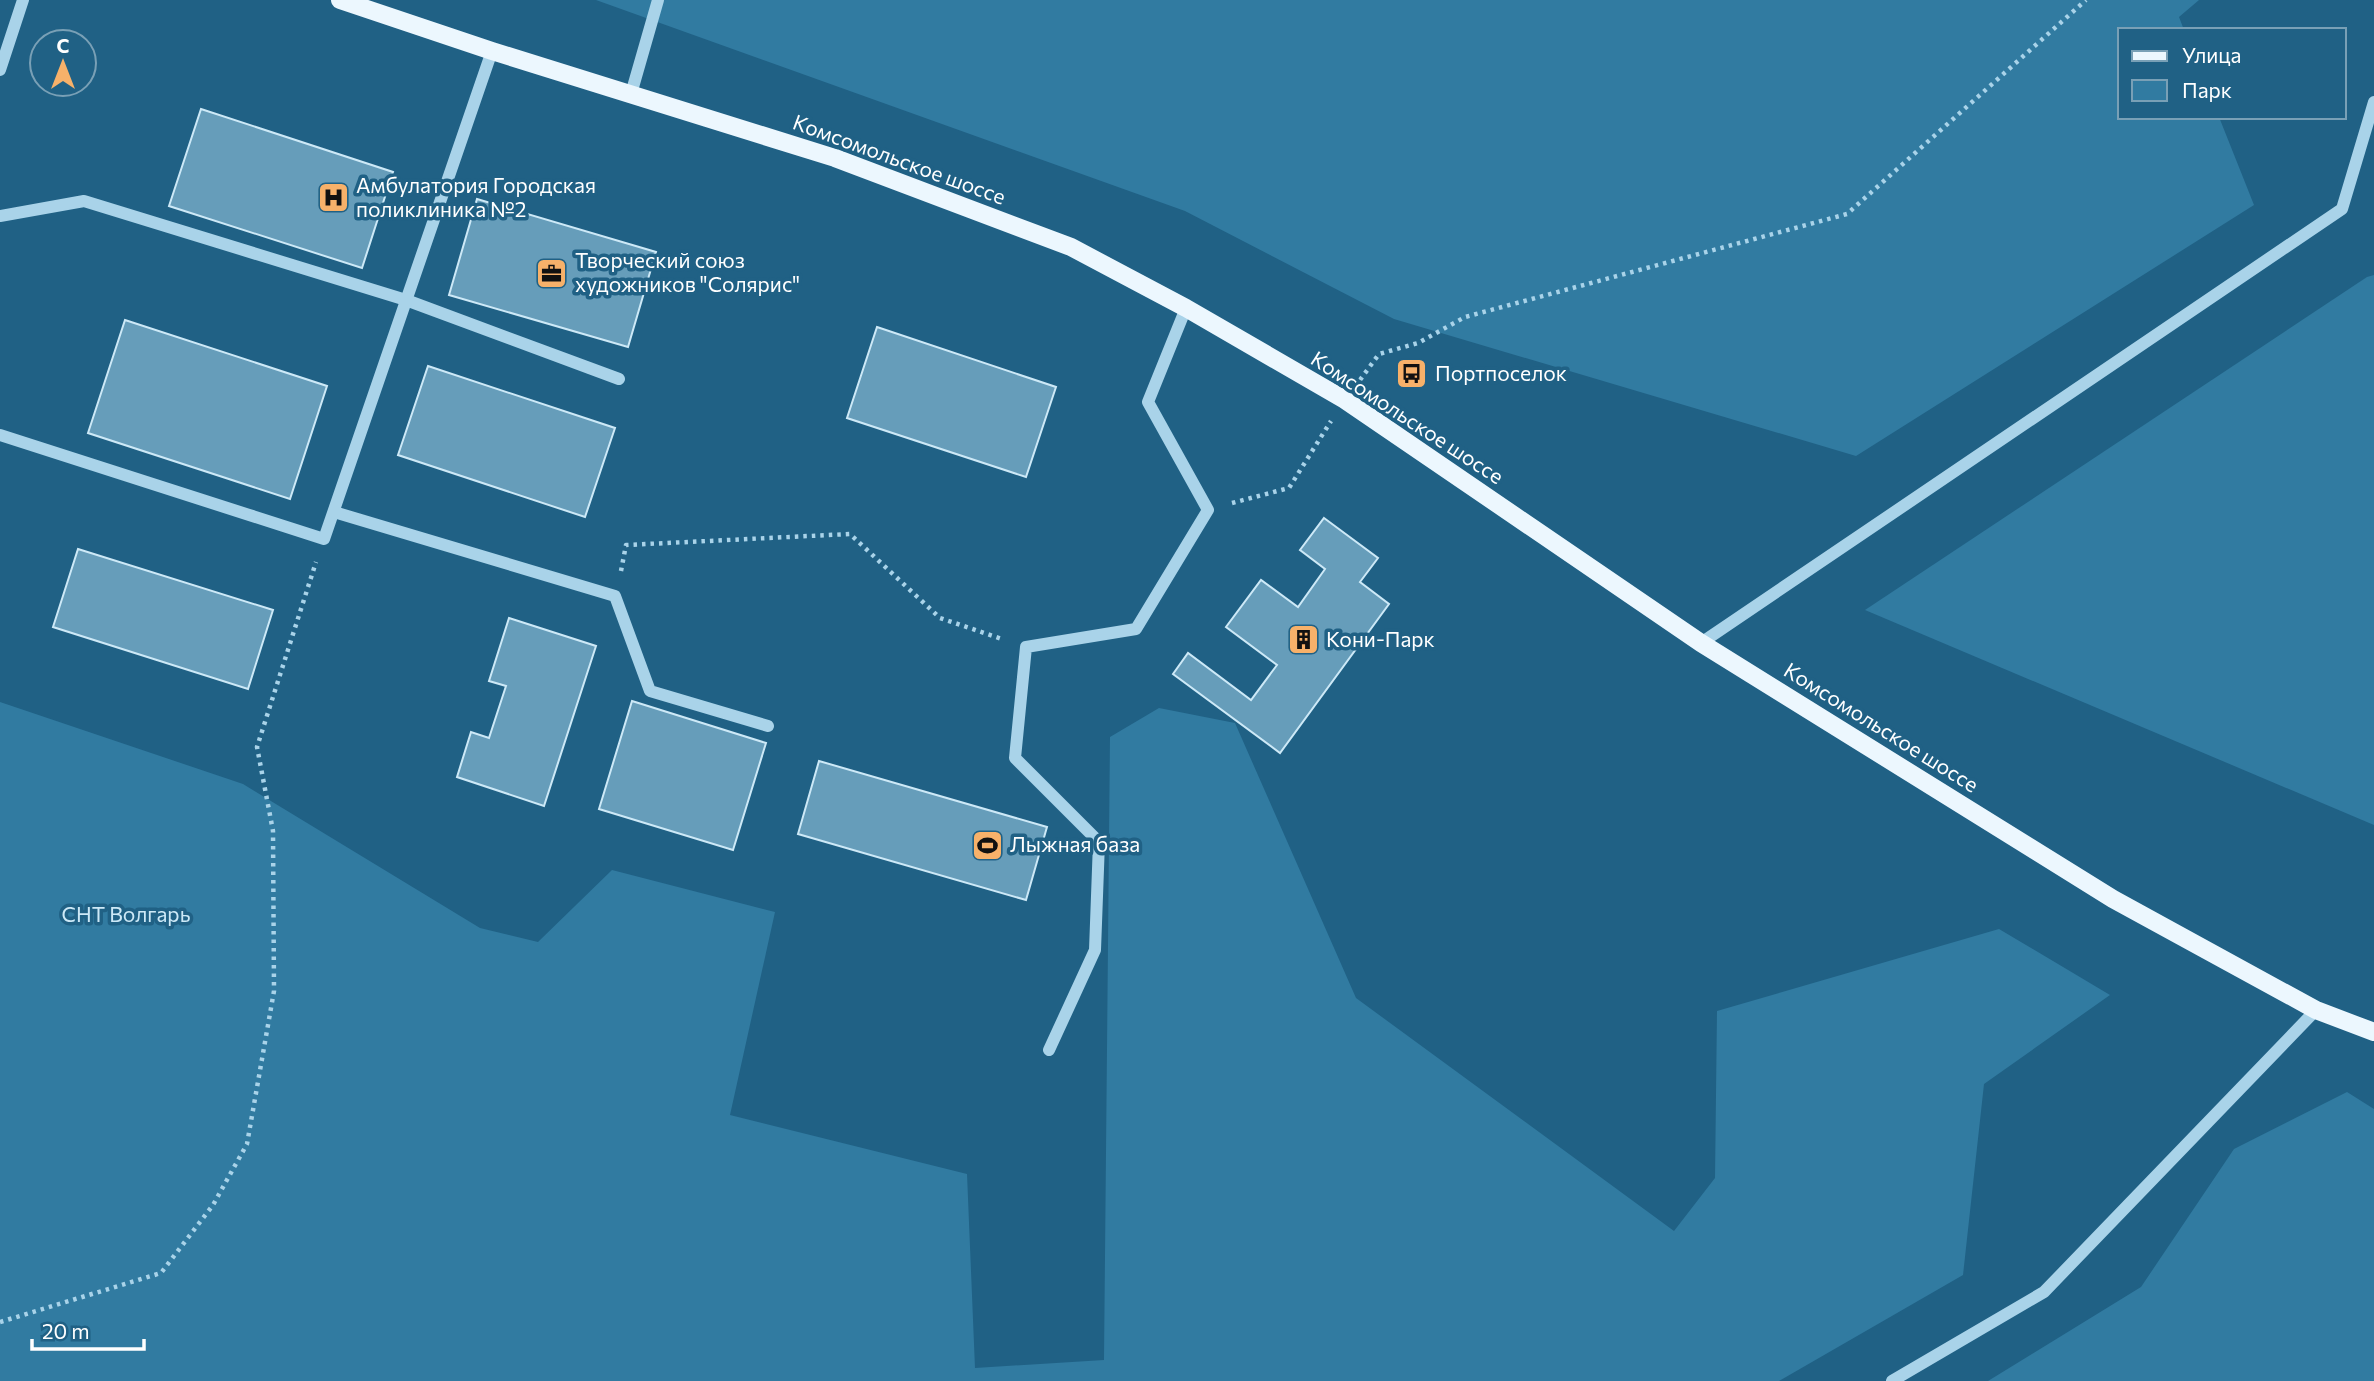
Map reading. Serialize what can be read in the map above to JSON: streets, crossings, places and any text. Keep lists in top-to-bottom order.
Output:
{
  "streets": {
    "main road": ["Комсомольское шоссе"]
  },
  "parks": ["СНТ Волгарь"],
  "places": {
    "hospital": ["Амбулатория Городская поликлиника №2"],
    "office": ["Творческий союз художников \"Солярис\""],
    "bus stop": ["Портпоселок"],
    "building": ["Кони-Парк"],
    "sports": ["Лыжная база"]
  },
  "legend": ["Улица", "Парк"],
  "scale_bar": "20 m",
  "north": "top"
}
